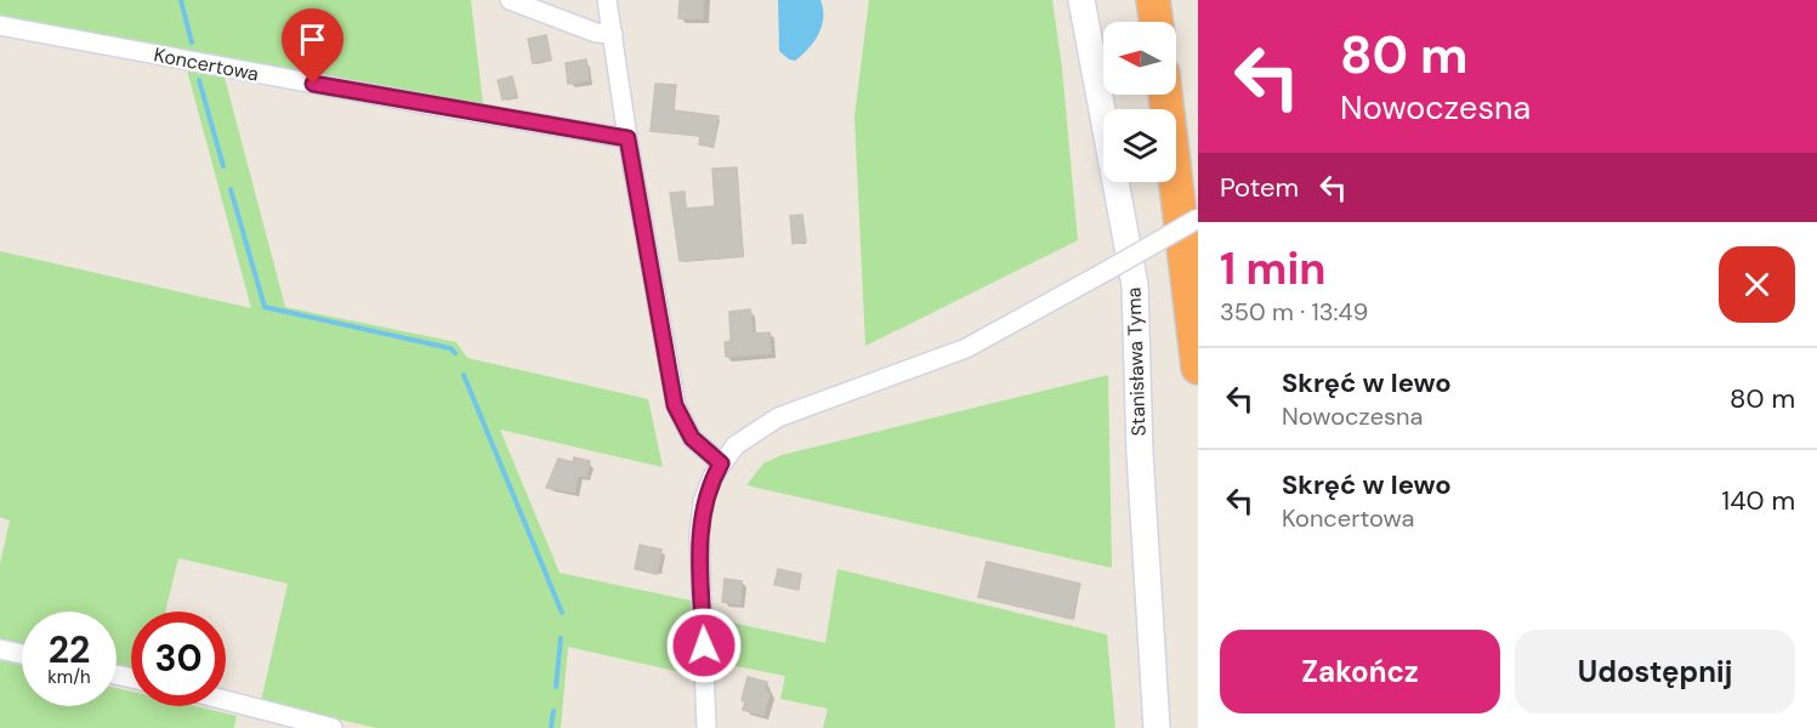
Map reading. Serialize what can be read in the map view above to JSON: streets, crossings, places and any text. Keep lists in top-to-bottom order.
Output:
{
  "streets": {
    "street": ["Koncertowa", "Stanisława Tyma"]
  },
  "north": "left",
  "page": {
    "turn": ["80 m", "Nowoczesna"],
    "then": "Potem",
    "heading": ["1 min", "350 m · 13:49"],
    "list": [
      {
        "name": "Skręć w lewo",
        "note": "Nowoczesna",
        "value": "80 m"
      },
      {
        "name": "Skręć w lewo",
        "note": "Koncertowa",
        "value": "140 m"
      }
    ],
    "speed": "22 km/h",
    "limit": "30",
    "buttons": ["Zakończ", "Udostępnij"]
  }
}
